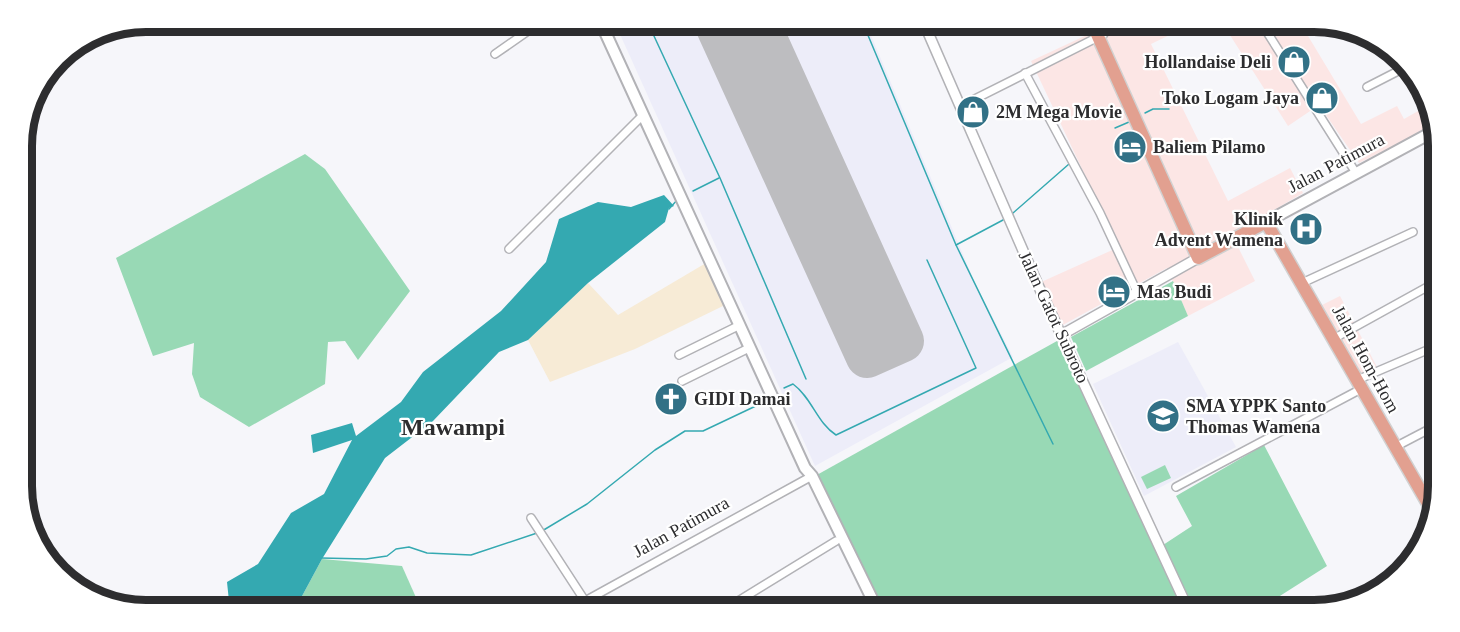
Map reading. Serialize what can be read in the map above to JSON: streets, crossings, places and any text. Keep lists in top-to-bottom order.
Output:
{
  "streets": {
    "highway": ["Jalan Patimura", "Jalan Hom-Hom"],
    "street": ["Jalan Gatot Subroto"]
  },
  "crossings": [
    ["Jalan Patimura", "Jalan Gatot Subroto"],
    ["Jalan Patimura", "Jalan Hom-Hom"]
  ],
  "districts": ["Mawampi"],
  "places": {
    "shop": ["Hollandaise Deli", "Toko Logam Jaya", "2M Mega Movie"],
    "hotel": ["Baliem Pilamo", "Mas Budi"],
    "hospital": ["Klinik Advent Wamena"],
    "church": ["GIDI Damai"],
    "school or university": ["SMA YPPK Santo Thomas Wamena"]
  }
}
